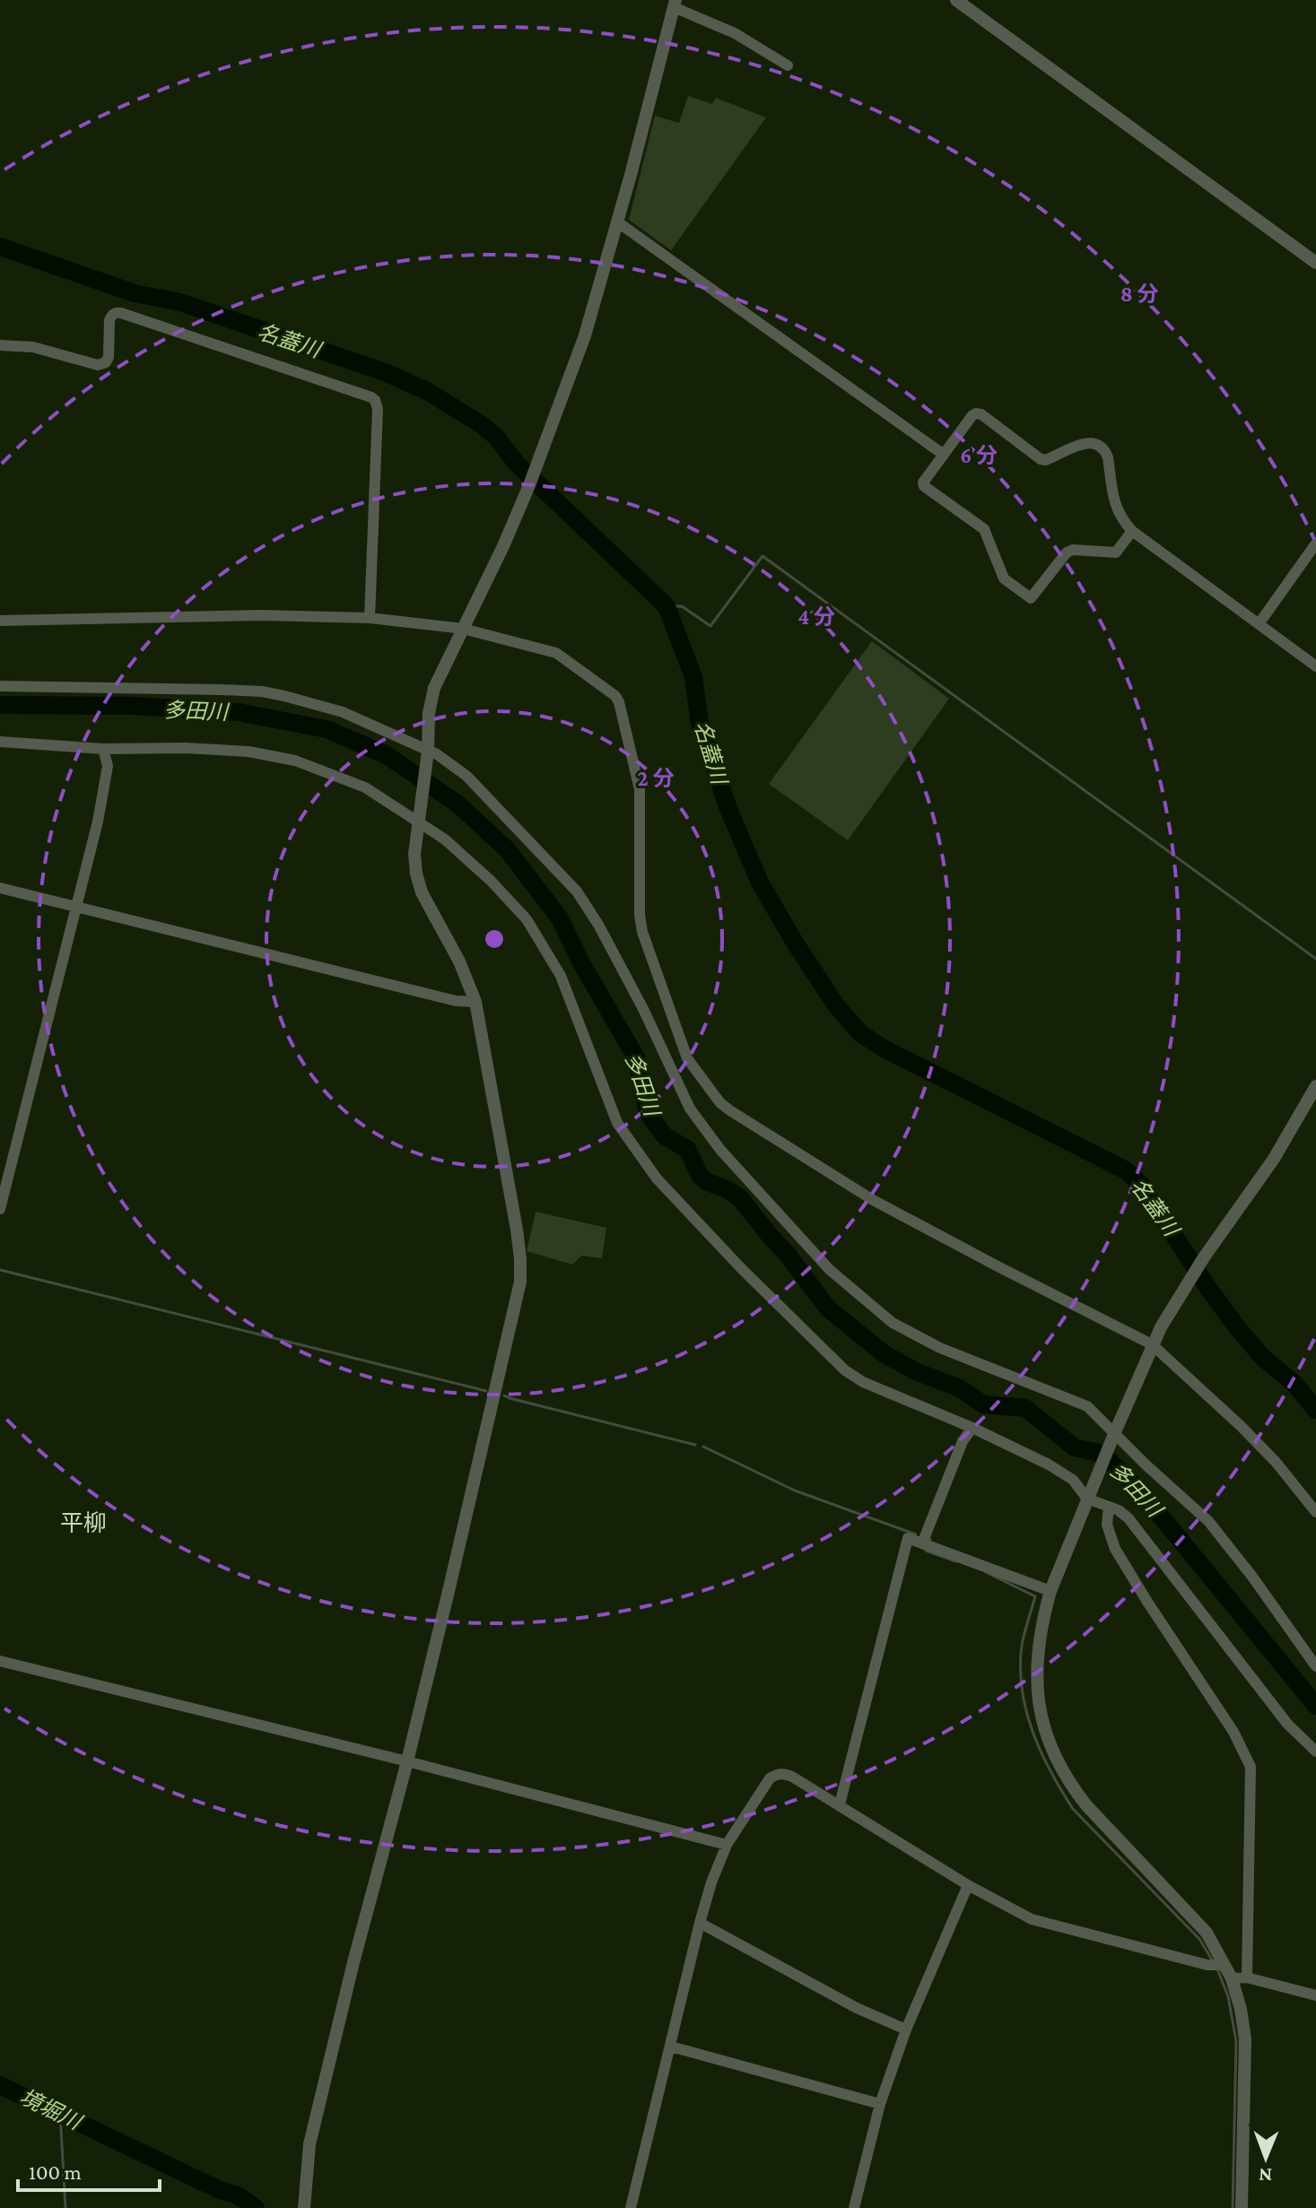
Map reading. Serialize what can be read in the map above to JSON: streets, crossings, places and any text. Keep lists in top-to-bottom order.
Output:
{
  "districts": ["平柳"],
  "water": ["名蓋川", "多田川", "境堀川"],
  "scale_bar": "100 m",
  "north": "bottom",
  "rings": [
    "8 分",
    "6 分",
    "4 分",
    "2 分"
  ]
}
